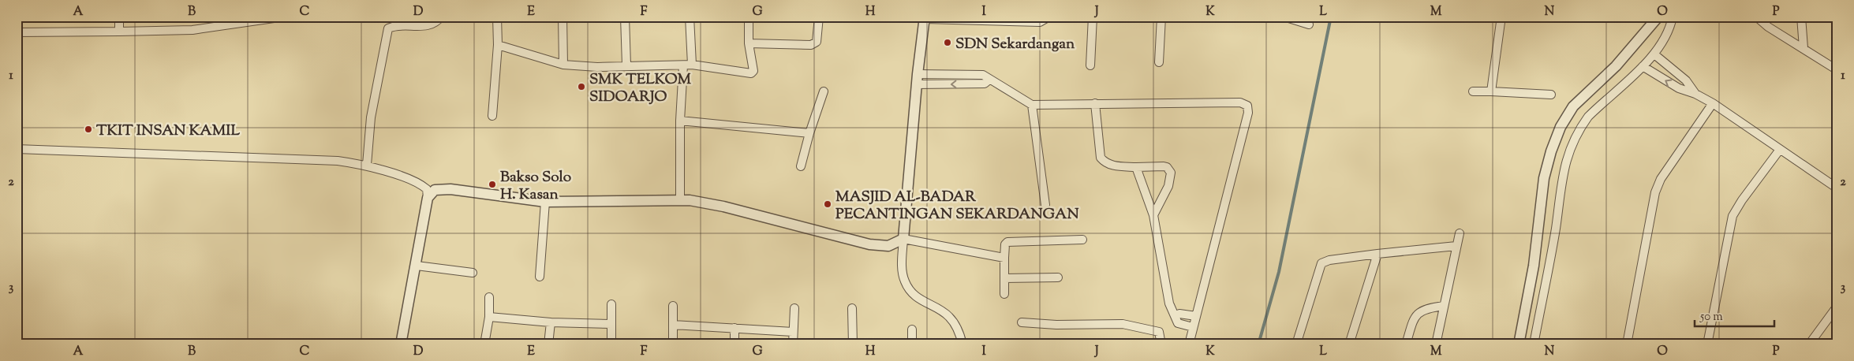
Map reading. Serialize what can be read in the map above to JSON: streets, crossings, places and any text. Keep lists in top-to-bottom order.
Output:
{
  "places": [
    "SDN Sekardangan",
    "SMK TELKOM SIDOARJO",
    "TKIT INSAN KAMIL",
    "Bakso Solo H. Kasan",
    "MASJID AL-BADAR PECANTINGAN SEKARDANGAN"
  ],
  "scale_bar": "50 m",
  "grid": {
    "columns": [
      "A",
      "B",
      "C",
      "D",
      "E",
      "F",
      "G",
      "H",
      "I",
      "J",
      "K",
      "L",
      "M",
      "N",
      "O",
      "P"
    ],
    "rows": ["1", "2", "3"]
  }
}
